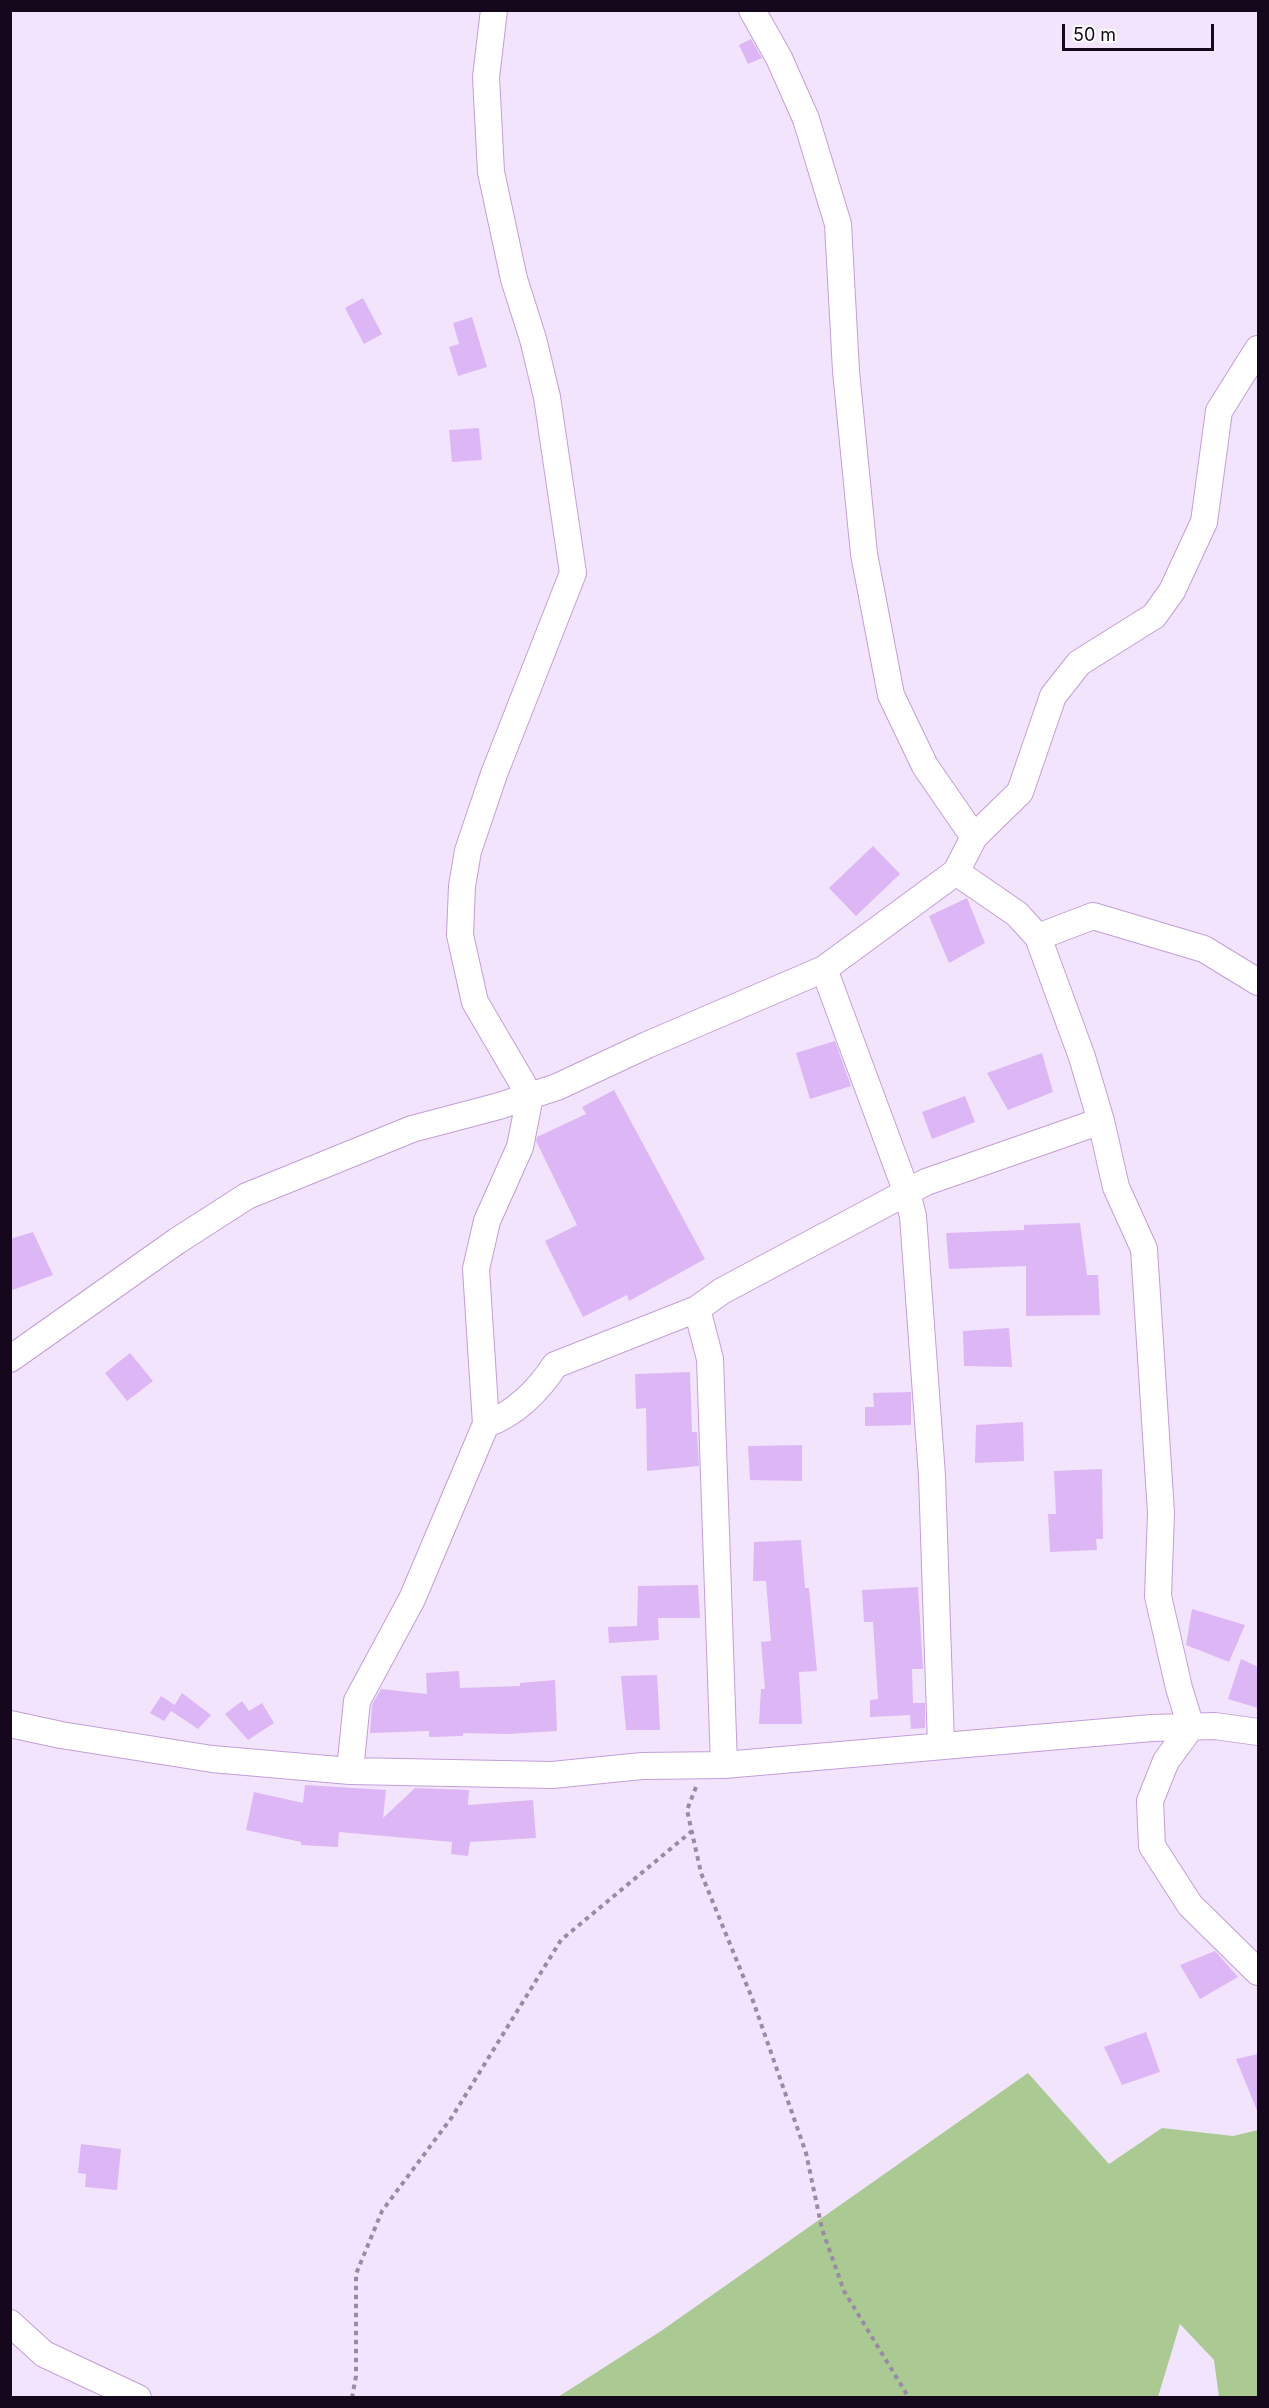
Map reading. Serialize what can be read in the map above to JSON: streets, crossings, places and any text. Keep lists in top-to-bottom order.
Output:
{
  "scale_bar": "50 m"
}
